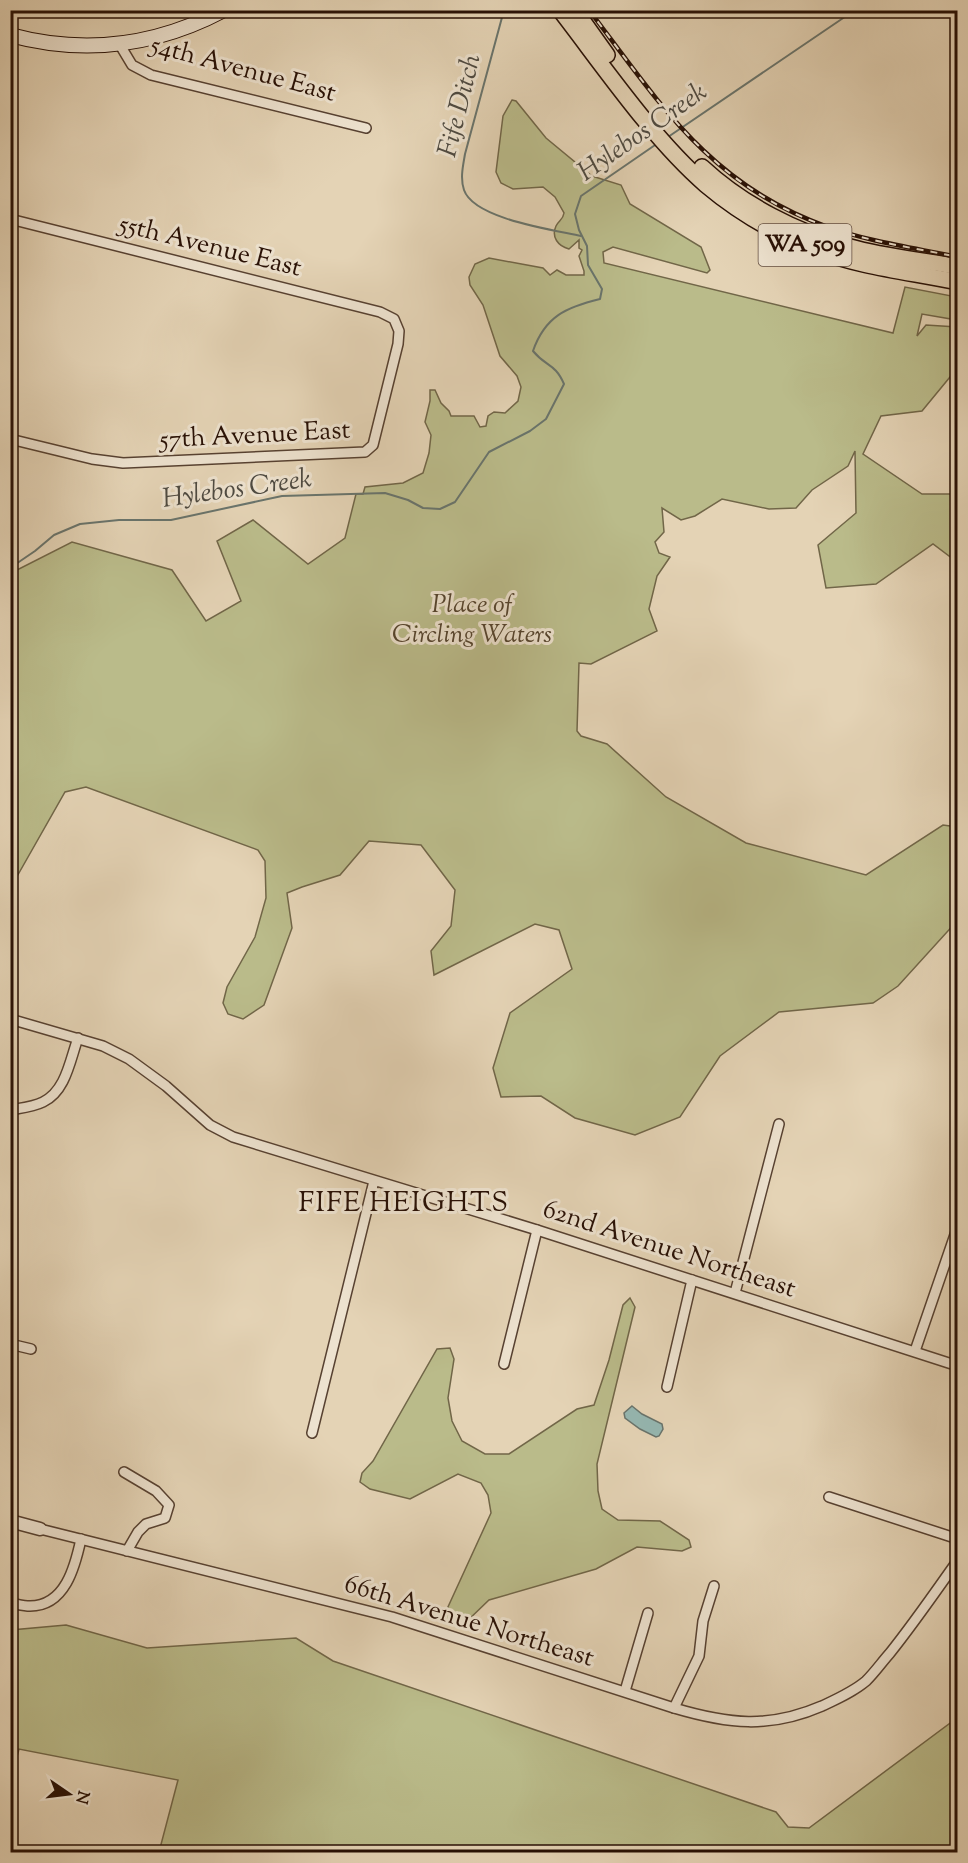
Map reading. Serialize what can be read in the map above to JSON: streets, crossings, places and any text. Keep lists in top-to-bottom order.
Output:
{
  "streets": {
    "main road": ["54th Avenue East", "WA 509"],
    "street": [
      "55th Avenue East",
      "57th Avenue East",
      "62nd Avenue Northeast",
      "66th Avenue Northeast"
    ]
  },
  "crossings": [
    ["55th Avenue East", "57th Avenue East"]
  ],
  "districts": ["FIFE HEIGHTS"],
  "water": ["Fife Ditch", "Hylebos Creek"],
  "parks": ["Place of Circling Waters"],
  "north": "right"
}
